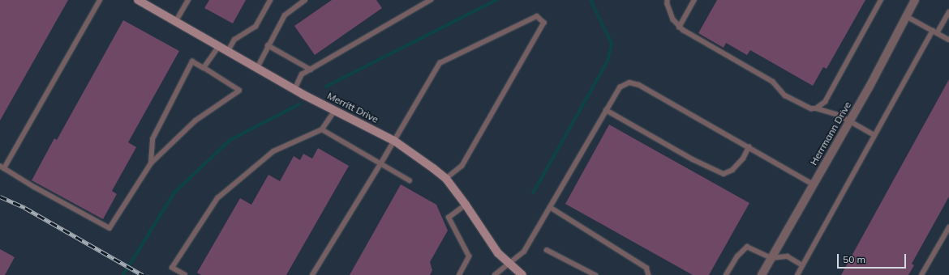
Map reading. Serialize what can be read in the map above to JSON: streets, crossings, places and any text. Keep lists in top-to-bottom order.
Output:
{
  "streets": {
    "street": ["Merritt Drive", "Herrmann Drive"]
  },
  "scale_bar": "50 m"
}
